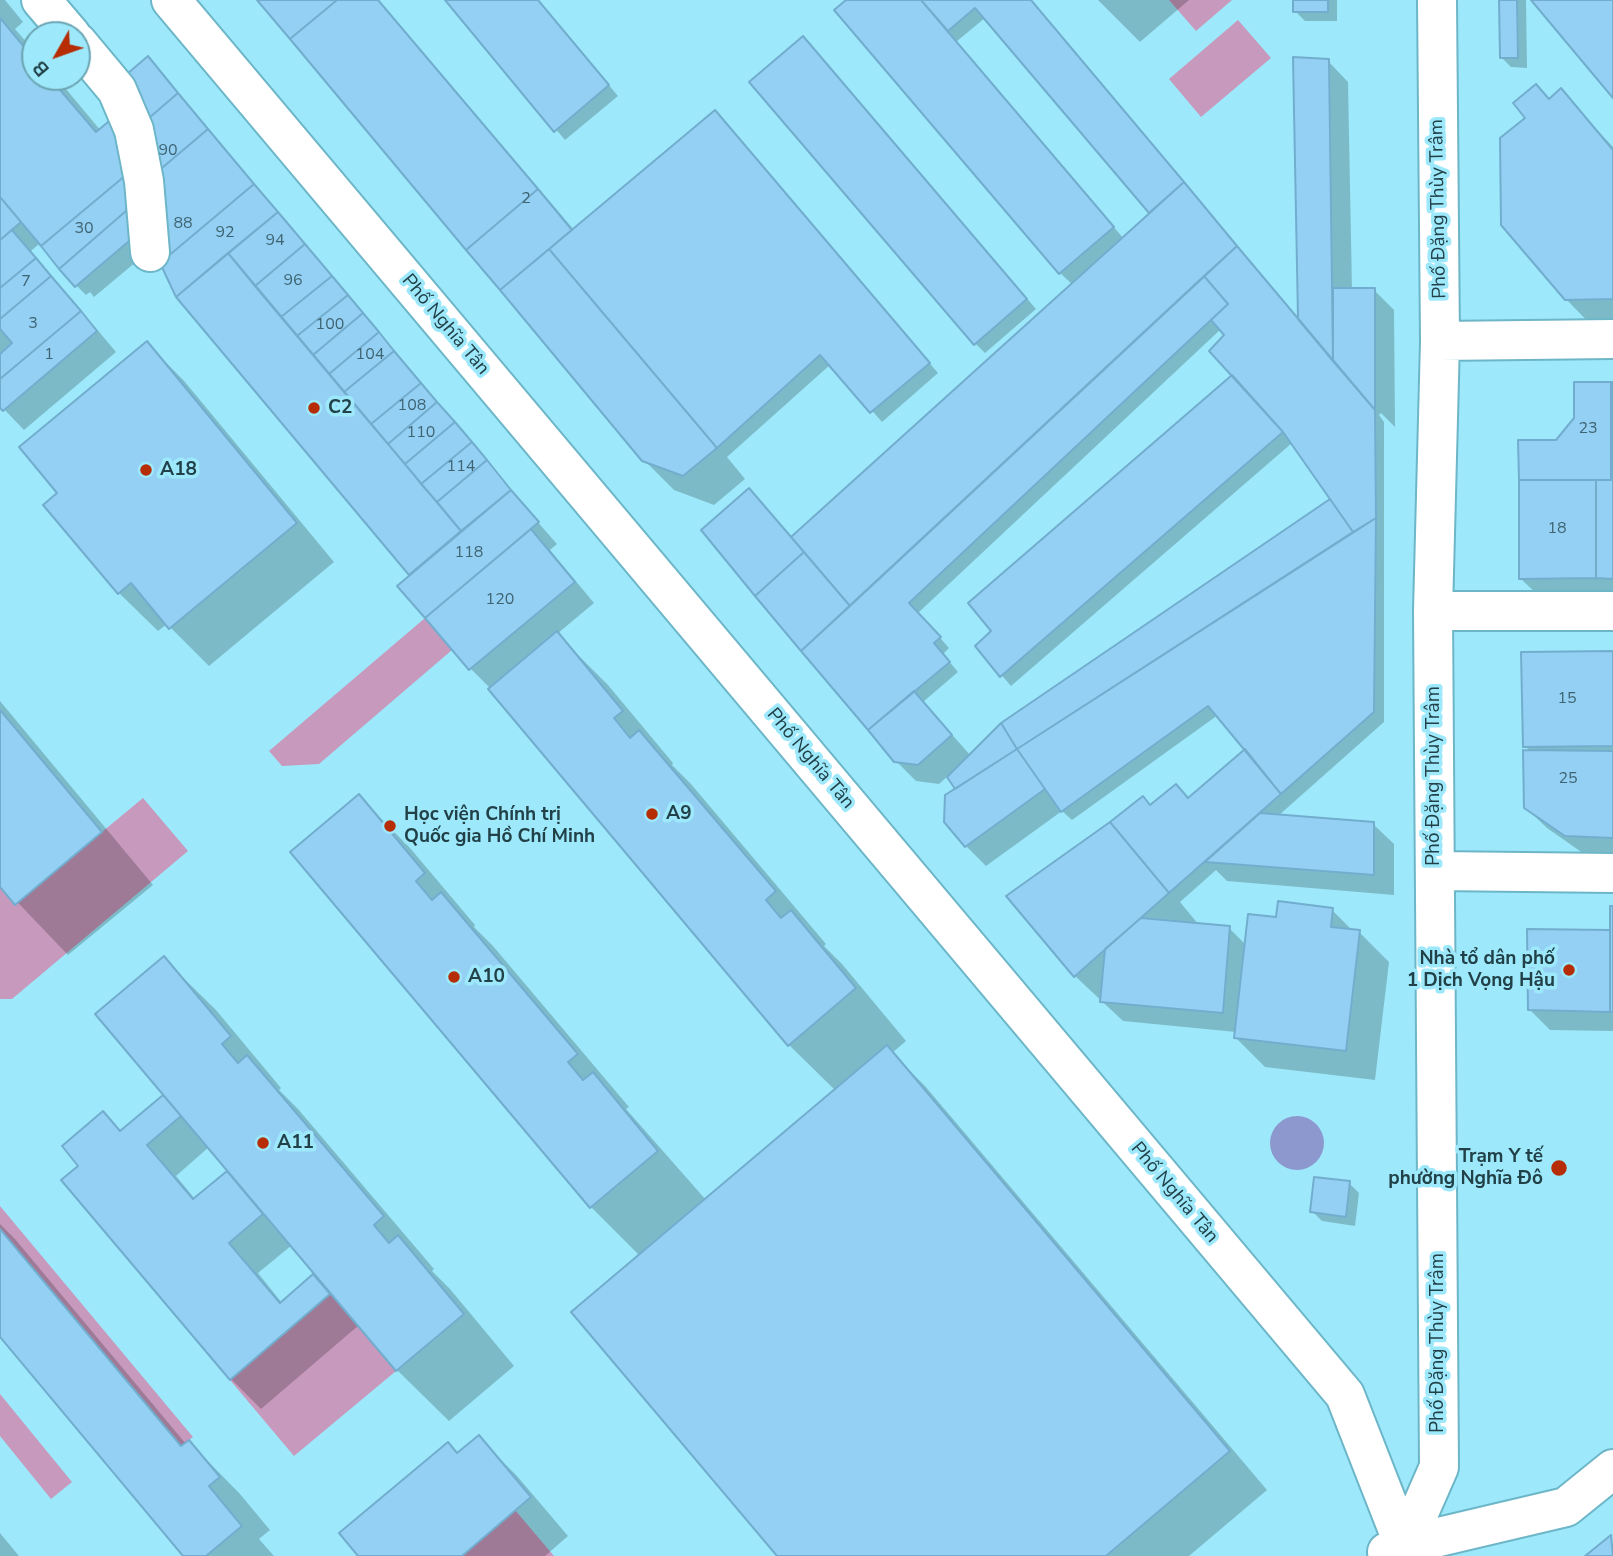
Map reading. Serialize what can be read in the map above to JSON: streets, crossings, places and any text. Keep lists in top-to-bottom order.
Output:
{
  "streets": {
    "street": ["Phố Đặng Thùy Trâm", "Phố Nghĩa Tân"]
  },
  "crossings": [
    ["Phố Đặng Thùy Trâm", "Phố Nghĩa Tân"]
  ],
  "places": [
    "C2",
    "A18",
    "A9",
    "Học viện Chính trị Quốc gia Hồ Chí Minh",
    "Nhà tổ dân phố 1 Dịch Vọng Hậu",
    "A10",
    "A11",
    "Trạm Y tế phường Nghĩa Đô"
  ],
  "house_numbers": [
    "90",
    "2",
    "88",
    "30",
    "92",
    "94",
    "96",
    "7",
    "3",
    "100",
    "1",
    "104",
    "108",
    "23",
    "110",
    "114",
    "18",
    "118",
    "120",
    "15",
    "25"
  ],
  "north": "bottom left"
}
